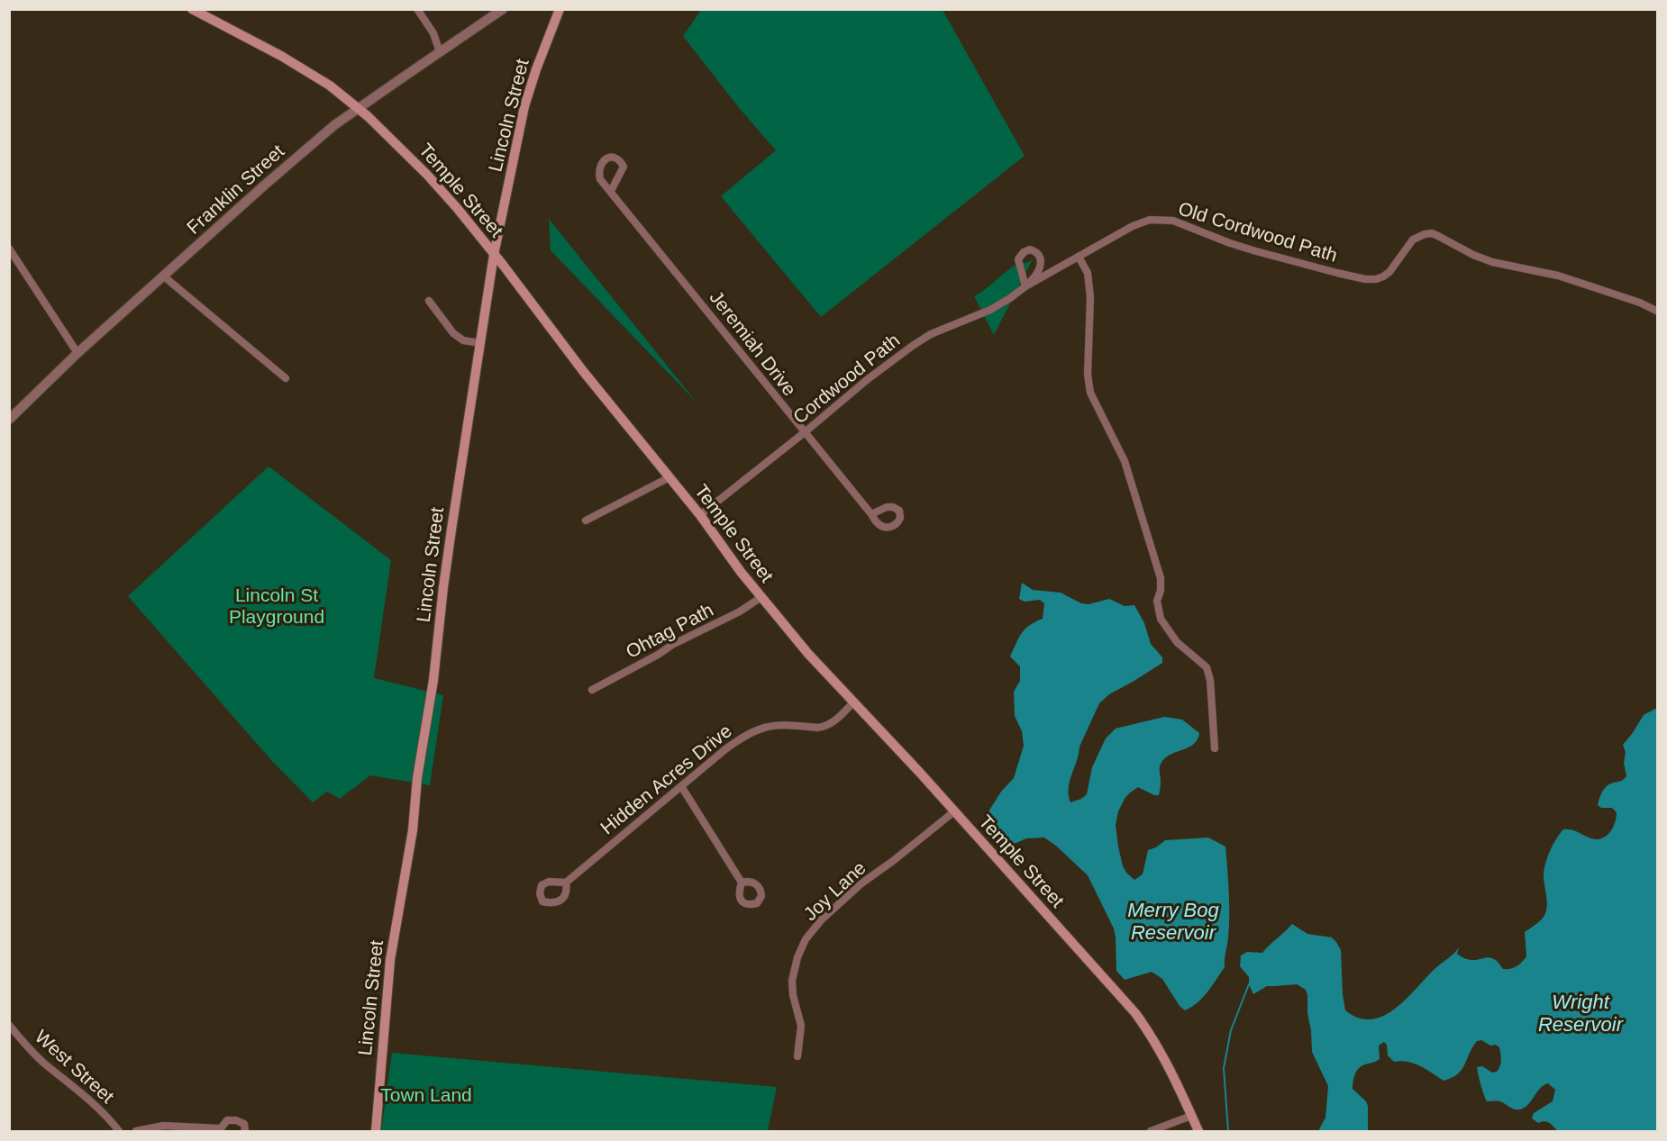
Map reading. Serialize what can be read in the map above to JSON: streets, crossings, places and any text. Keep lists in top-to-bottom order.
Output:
{
  "streets": {
    "main road": ["Lincoln Street", "Temple Street"],
    "street": [
      "Franklin Street",
      "Old Cordwood Path",
      "Jeremiah Drive",
      "Cordwood Path",
      "Ohtag Path",
      "Hidden Acres Drive",
      "Joy Lane",
      "West Street"
    ]
  },
  "crossings": [
    ["Lincoln Street", "Temple Street"],
    ["Franklin Street", "Temple Street"],
    ["Temple Street", "Cordwood Path"],
    ["Temple Street", "Ohtag Path"],
    ["Temple Street", "Hidden Acres Drive"],
    ["Temple Street", "Joy Lane"],
    ["Old Cordwood Path", "Cordwood Path"],
    ["Jeremiah Drive", "Cordwood Path"]
  ],
  "water": ["Merry Bog Reservoir", "Wright Reservoir"],
  "parks": ["Lincoln St Playground", "Town Land"]
}
